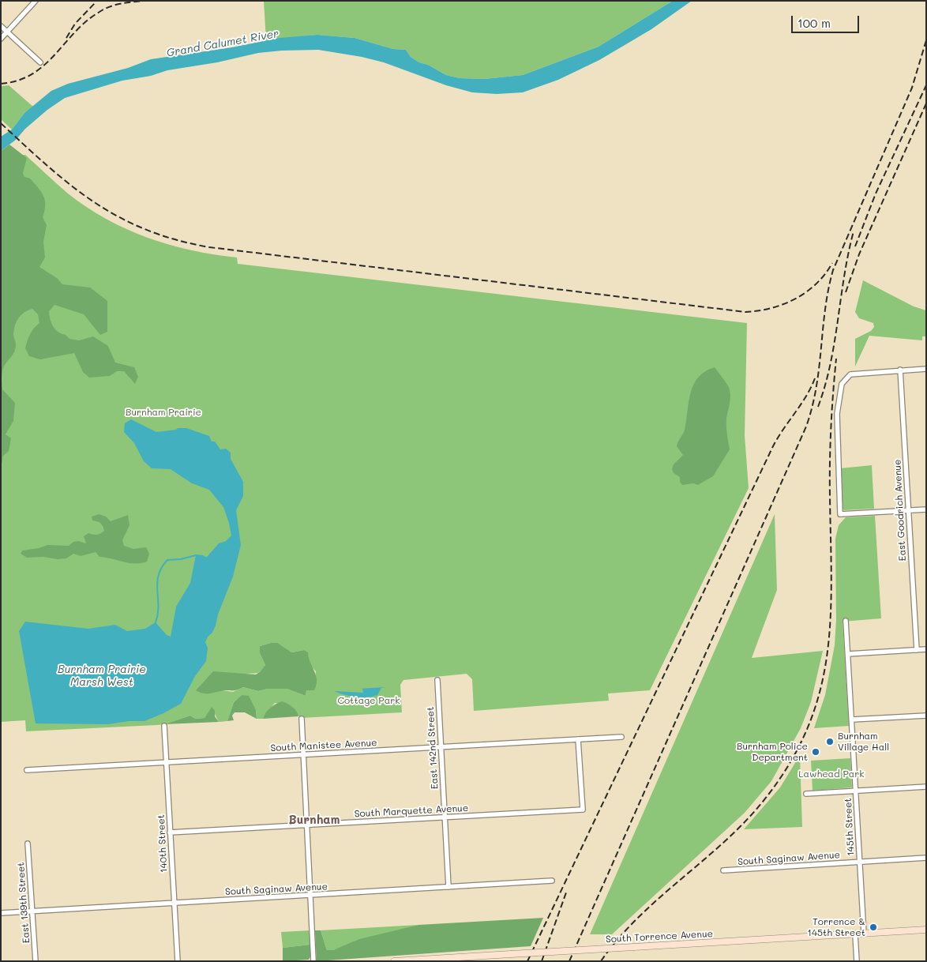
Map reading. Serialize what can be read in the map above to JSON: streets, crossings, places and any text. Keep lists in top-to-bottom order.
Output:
{
  "streets": {
    "main road": ["South Torrence Avenue"],
    "street": [
      "East Goodrich Avenue",
      "South Manistee Avenue",
      "East 142nd Street",
      "South Marquette Avenue",
      "145th Street",
      "140th Street",
      "South Saginaw Avenue",
      "East 139th Street"
    ]
  },
  "crossings": [
    ["South Manistee Avenue", "East 142nd Street"],
    ["South Manistee Avenue", "South Marquette Avenue"],
    ["South Manistee Avenue", "140th Street"],
    ["East 142nd Street", "South Marquette Avenue"],
    ["East 142nd Street", "South Saginaw Avenue"],
    ["South Marquette Avenue", "140th Street"],
    ["145th Street", "South Saginaw Avenue"],
    ["145th Street", "South Torrence Avenue"],
    ["140th Street", "South Saginaw Avenue"],
    ["South Saginaw Avenue", "East 139th Street"]
  ],
  "districts": ["Burnham"],
  "water": ["Grand Calumet River", "Burnham Prairie Marsh West"],
  "parks": ["Burnham Prairie", "Cottage Park", "Lawhead Park"],
  "places": ["Burnham Village Hall", "Burnham Police Department", "Torrence & 145th Street"],
  "scale_bar": "100 m"
}
